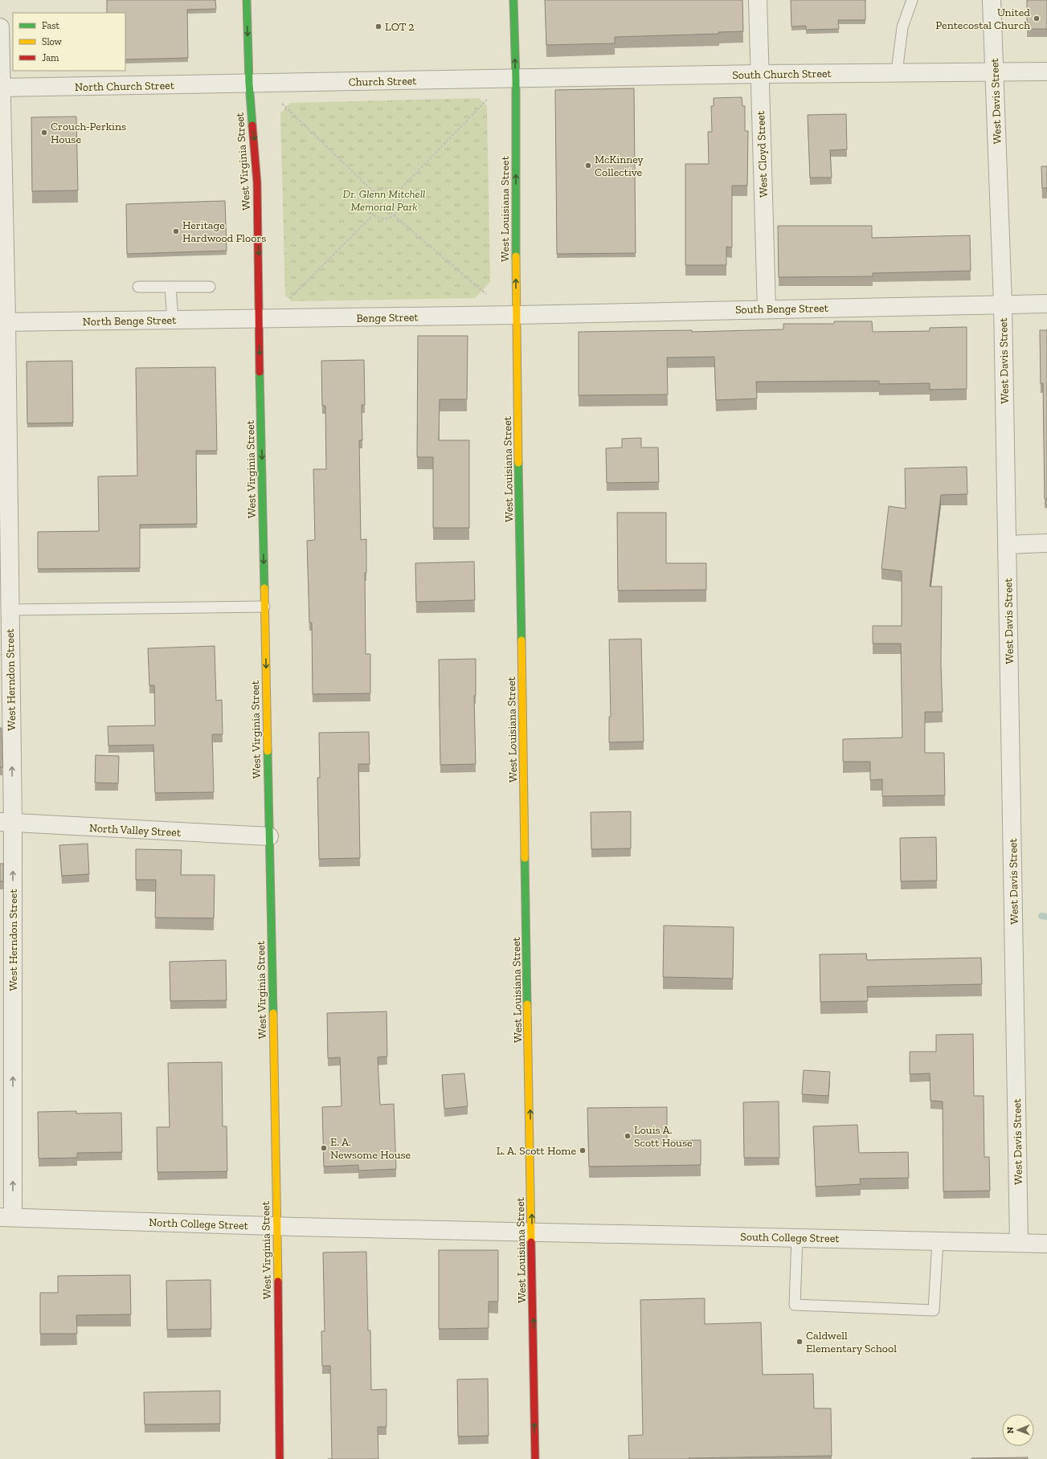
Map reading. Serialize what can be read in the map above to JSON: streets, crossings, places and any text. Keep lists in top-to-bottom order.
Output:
{
  "streets": {
    "main road": ["West Virginia Street", "West Louisiana Street"],
    "street": [
      "South Church Street",
      "Church Street",
      "North Church Street",
      "West Davis Street",
      "West Cloyd Street",
      "South Benge Street",
      "Benge Street",
      "North Benge Street",
      "West Herndon Street",
      "North Valley Street",
      "North College Street",
      "South College Street"
    ]
  },
  "crossings": [
    ["South Church Street", "Church Street"],
    ["South Church Street", "West Davis Street"],
    ["South Church Street", "West Cloyd Street"],
    ["South Church Street", "West Louisiana Street"],
    ["Church Street", "North Church Street"],
    ["Church Street", "West Virginia Street"],
    ["Church Street", "West Louisiana Street"],
    ["North Church Street", "West Virginia Street"],
    ["North Church Street", "West Herndon Street"],
    ["West Davis Street", "South Benge Street"],
    ["West Davis Street", "South College Street"],
    ["West Cloyd Street", "South Benge Street"],
    ["West Virginia Street", "Benge Street"],
    ["West Virginia Street", "North Benge Street"],
    ["West Virginia Street", "North Valley Street"],
    ["West Virginia Street", "North College Street"],
    ["West Louisiana Street", "South Benge Street"],
    ["West Louisiana Street", "Benge Street"],
    ["West Louisiana Street", "North College Street"],
    ["West Louisiana Street", "South College Street"],
    ["South Benge Street", "Benge Street"],
    ["Benge Street", "North Benge Street"],
    ["North Benge Street", "West Herndon Street"],
    ["West Herndon Street", "North Valley Street"],
    ["West Herndon Street", "North College Street"],
    ["North College Street", "South College Street"]
  ],
  "one_way": ["West Virginia Street", "West Louisiana Street", "West Herndon Street"],
  "parks": ["Dr. Glenn Mitchell Memorial Park"],
  "places": [
    "United Pentecostal Church",
    "LOT 2",
    "Crouch-Perkins House",
    "McKinney Collective",
    "Heritage Hardwood Floors",
    "Louis A. Scott House",
    "E. A. Newsome House",
    "L. A. Scott Home",
    "Caldwell Elementary School"
  ],
  "legend": ["Fast", "Slow", "Jam"],
  "north": "left"
}
